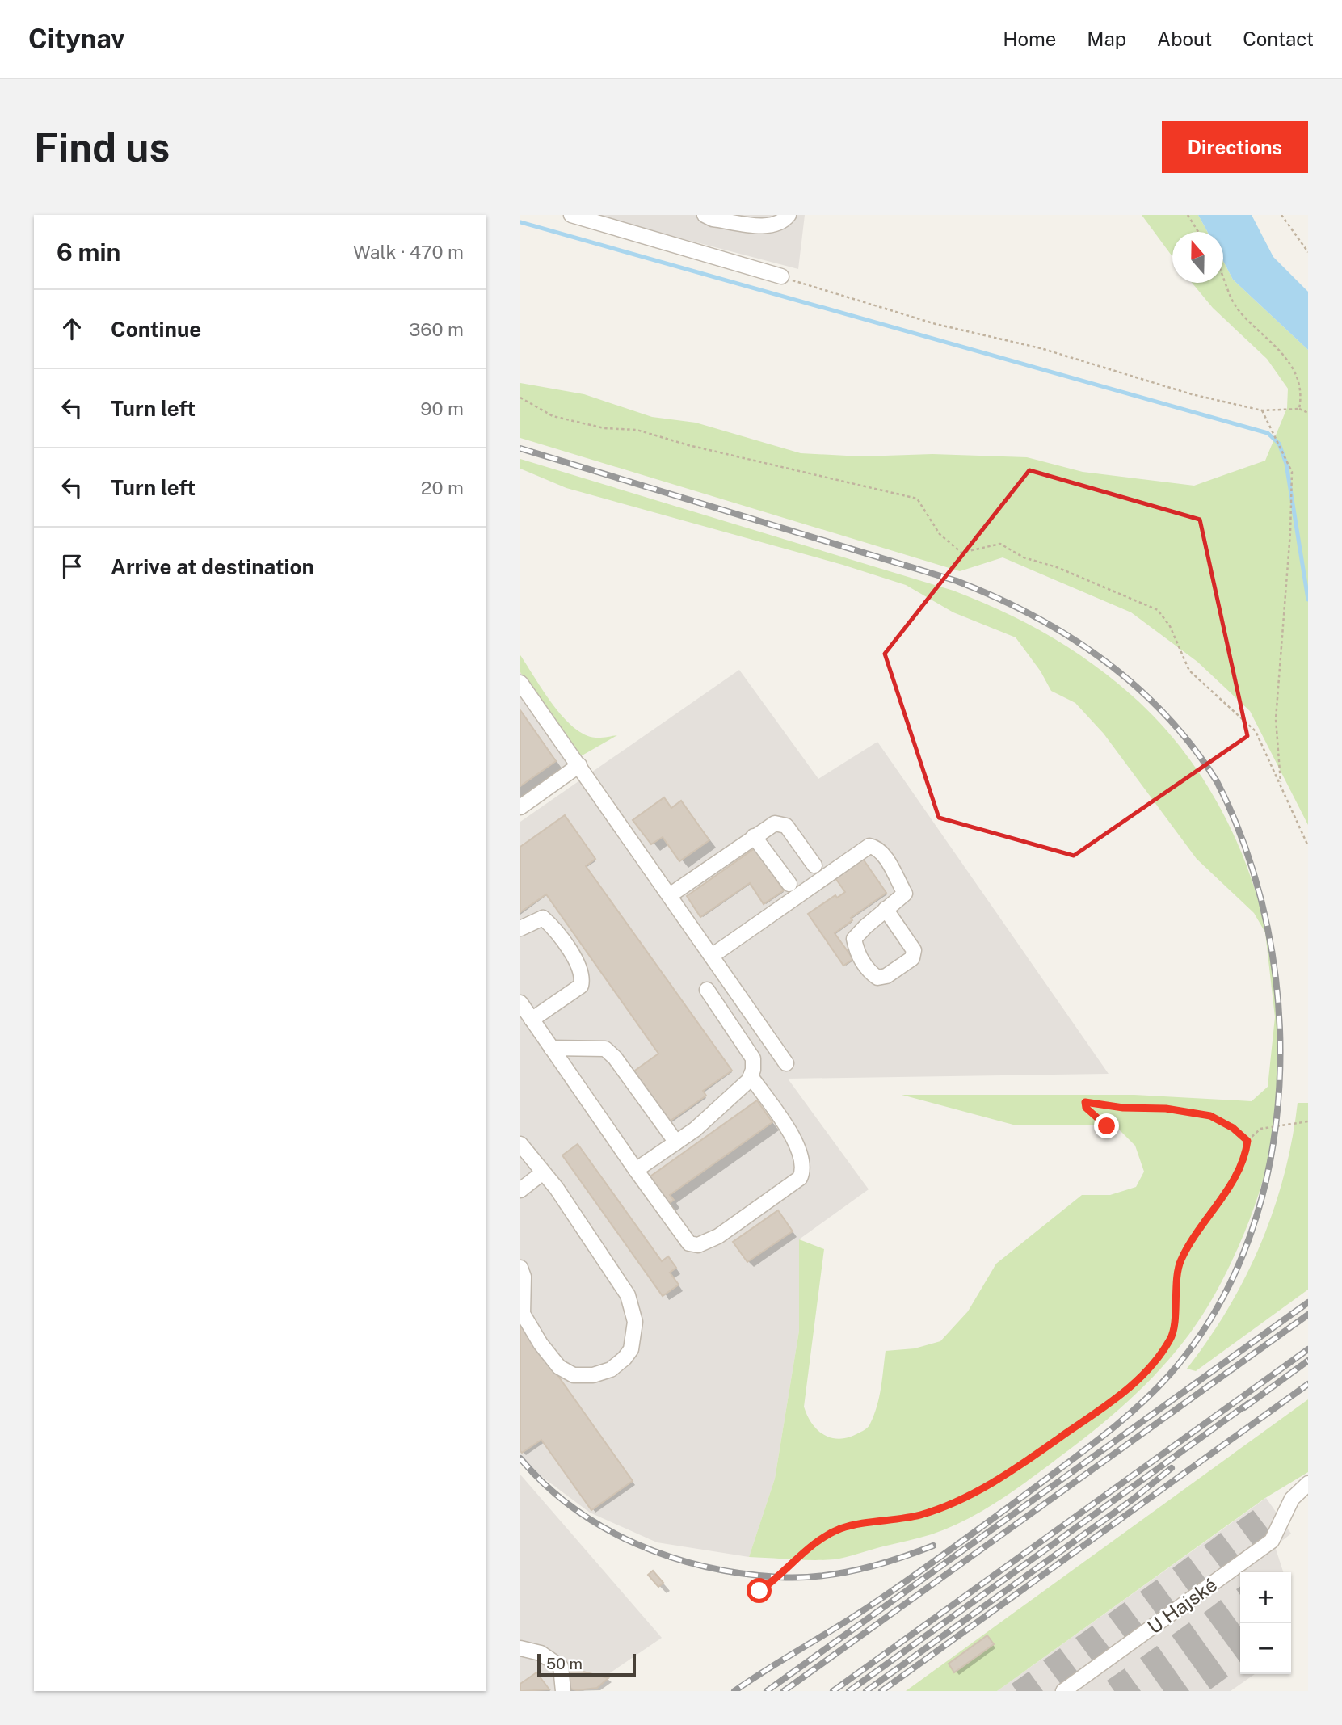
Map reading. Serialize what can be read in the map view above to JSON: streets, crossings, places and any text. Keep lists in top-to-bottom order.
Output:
{
  "streets": {
    "street": ["U Hajské"]
  },
  "scale_bar": "50 m",
  "north": "top",
  "page": {
    "header": "Citynav",
    "nav": [
      "Home",
      "Map",
      "About",
      "Contact"
    ],
    "buttons": "Directions",
    "title": "Find us",
    "heading": ["6 min", "Walk · 470 m"],
    "list": [
      ["Continue", "360 m"],
      ["Turn left", "90 m"],
      ["Turn left", "20 m"],
      "Arrive at destination"
    ],
    "map_buttons": ["+", "−"],
    "scale": "50 m"
  }
}
